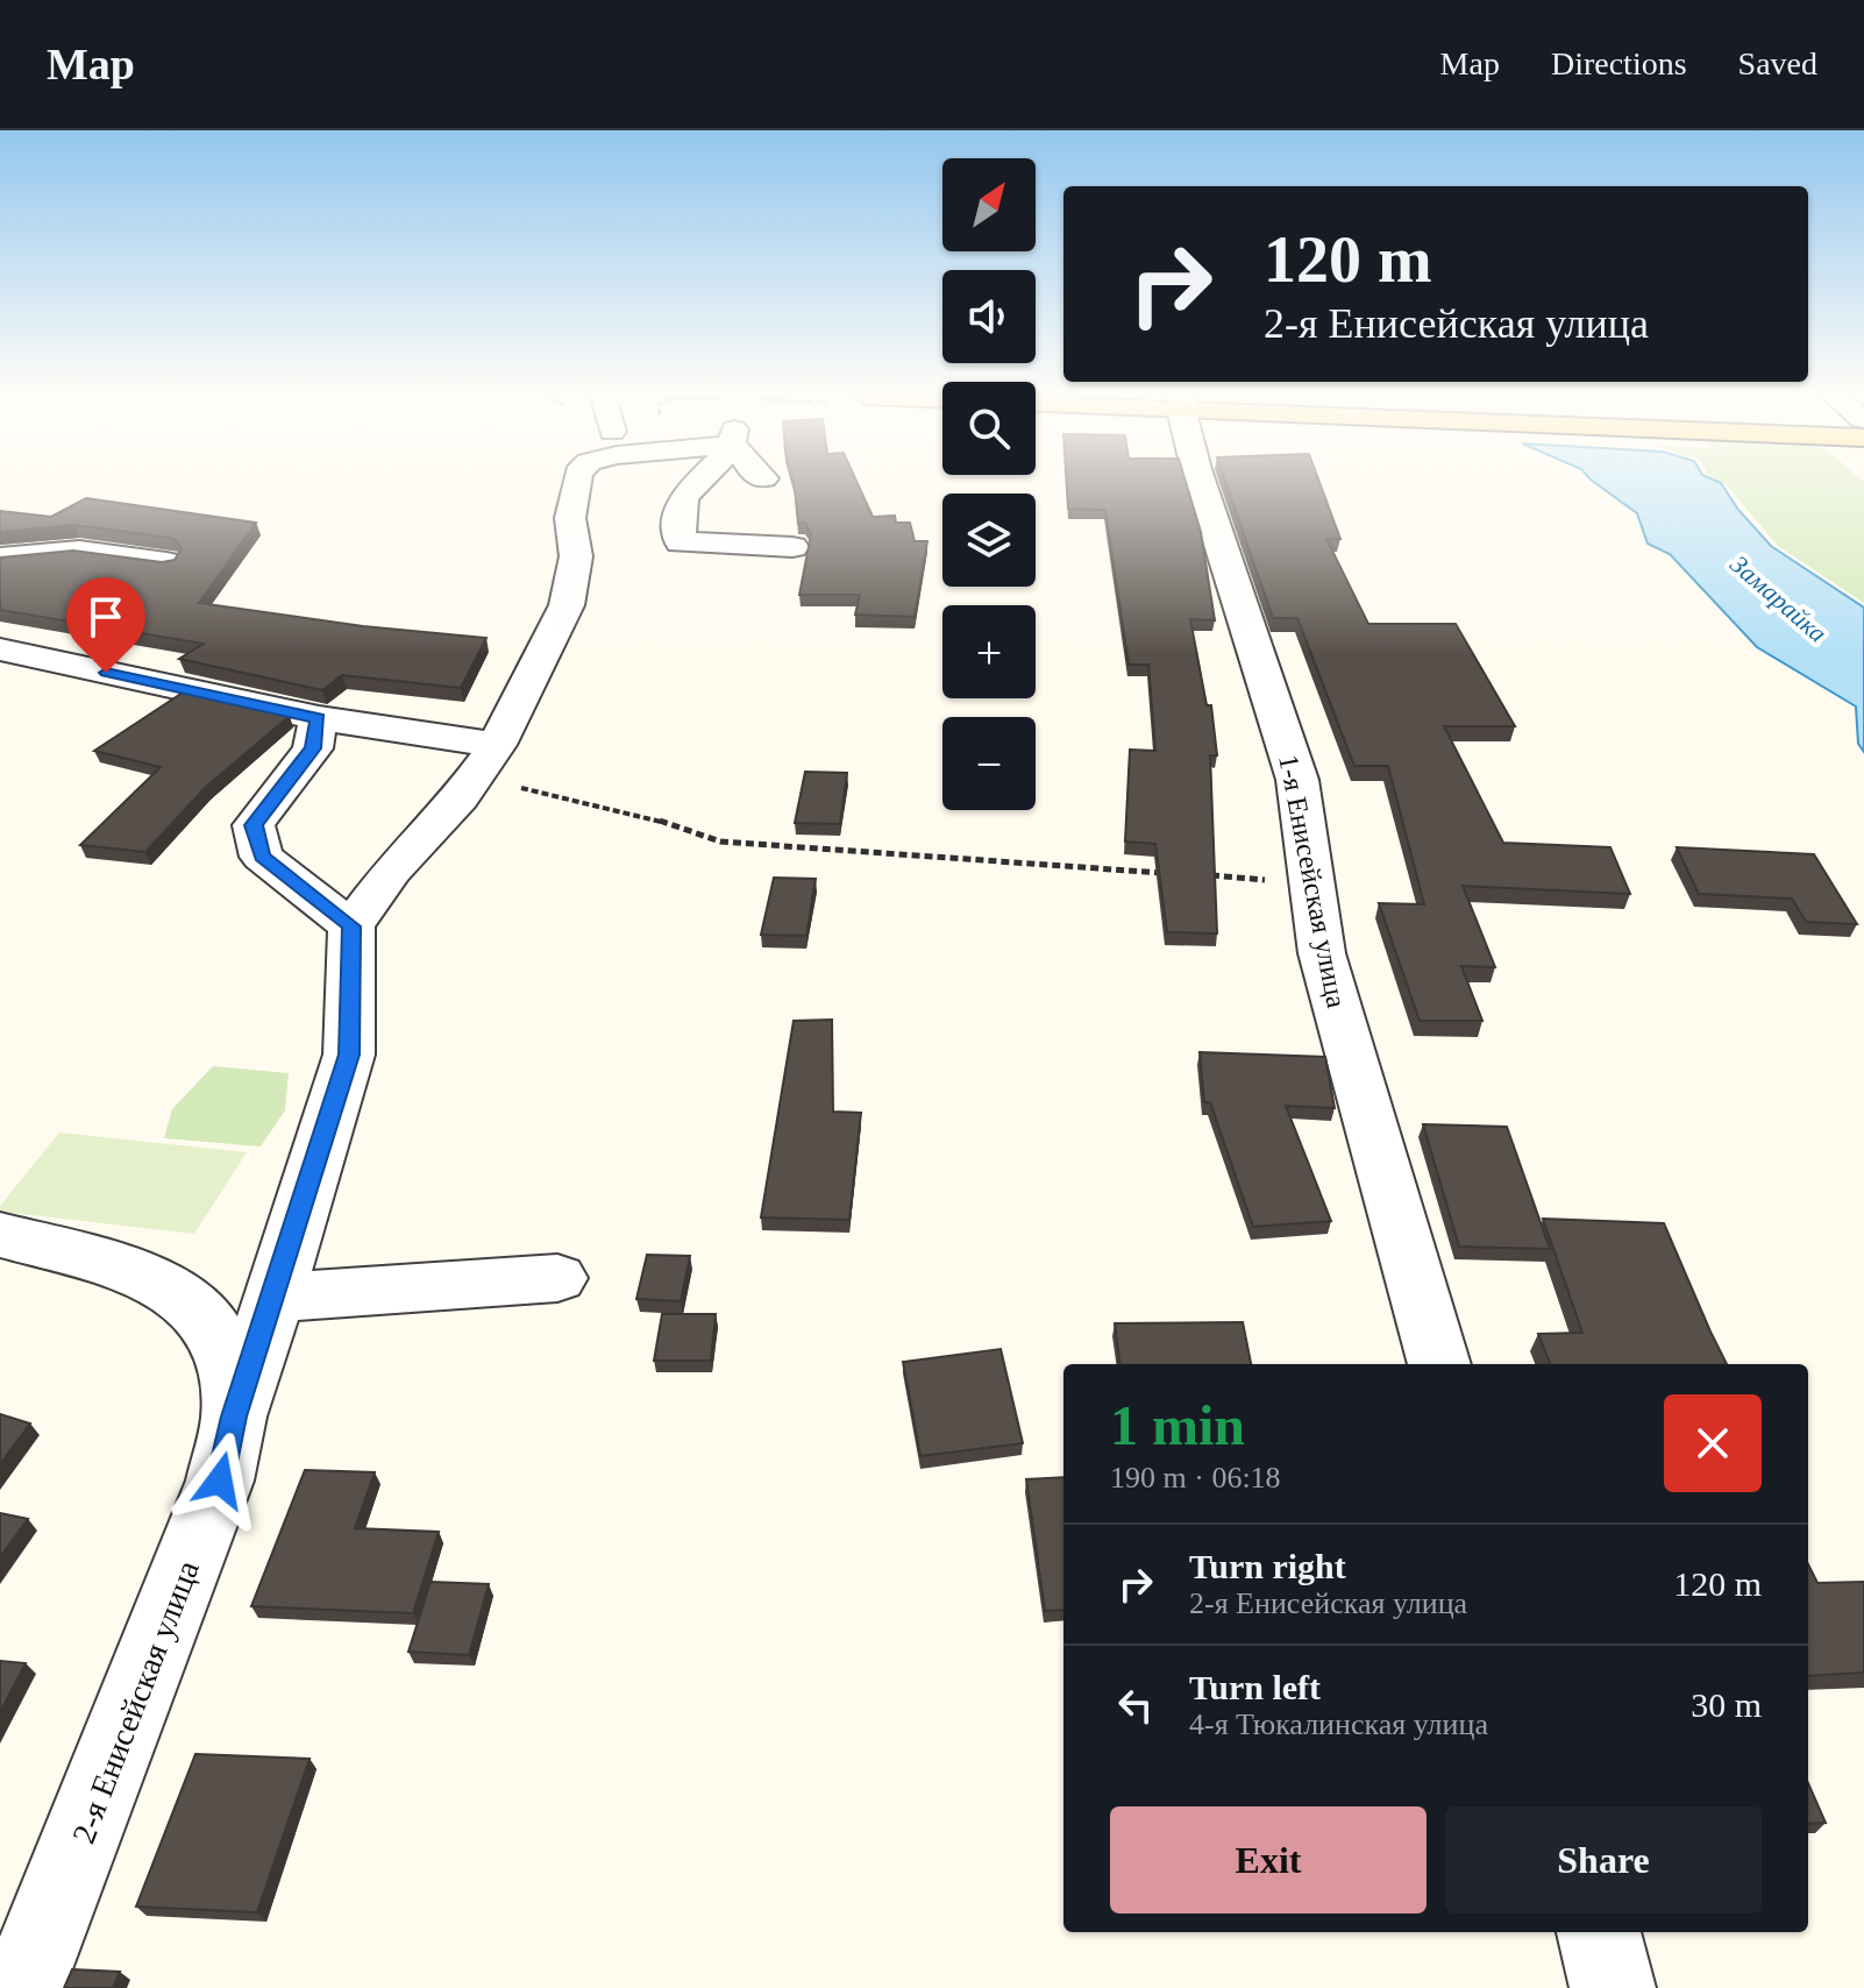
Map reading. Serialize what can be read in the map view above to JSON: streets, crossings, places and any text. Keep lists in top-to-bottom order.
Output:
{
  "streets": {
    "street": ["1-я Енисейская улица", "2-я Енисейская улица"]
  },
  "water": ["Замарайка"],
  "north": "top right",
  "page": {
    "header": "Map",
    "nav": ["Map", "Directions", "Saved"],
    "map_buttons": ["+", "−"],
    "turn": ["120 m", "2-я Енисейская улица"],
    "heading": ["1 min", "190 m · 06:18"],
    "list": [
      {
        "name": "Turn right",
        "note": "2-я Енисейская улица",
        "value": "120 m"
      },
      {
        "name": "Turn left",
        "note": "4-я Тюкалинская улица",
        "value": "30 m"
      }
    ],
    "buttons": ["Exit", "Share"]
  }
}
